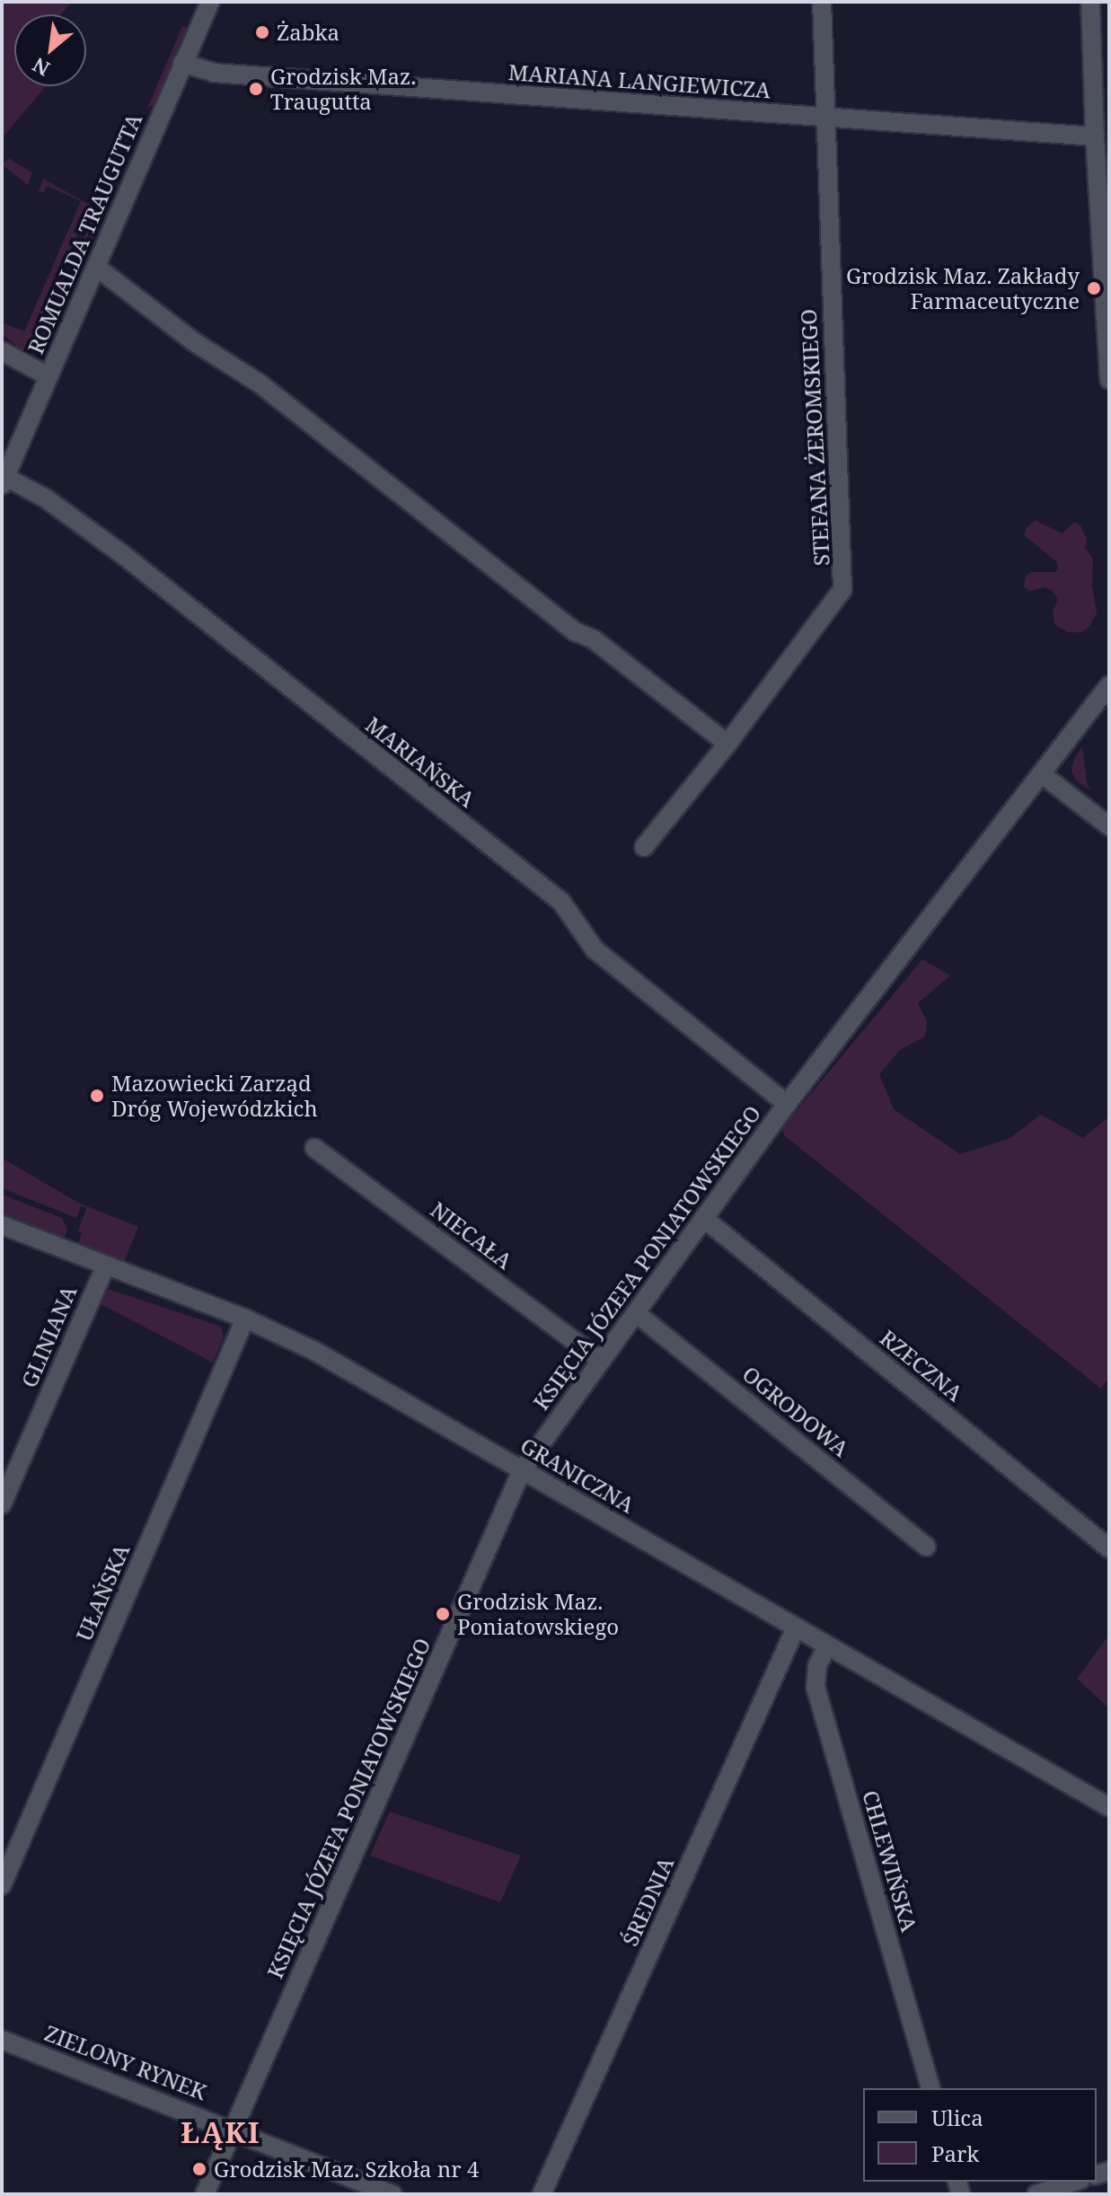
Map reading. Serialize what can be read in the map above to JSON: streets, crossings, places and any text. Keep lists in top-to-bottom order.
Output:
{
  "streets": {
    "street": [
      "MARIANA LANGIEWICZA",
      "ROMUALDA TRAUGUTTA",
      "STEFANA ŻEROMSKIEGO",
      "MARIAŃSKA",
      "NIECAŁA",
      "KSIĘCIA JÓZEFA PONIATOWSKIEGO",
      "GLINIANA",
      "RZECZNA",
      "OGRODOWA",
      "GRANICZNA",
      "UŁAŃSKA",
      "CHLEWIŃSKA",
      "ŚREDNIA",
      "ZIELONY RYNEK"
    ]
  },
  "crossings": [
    ["MARIANA LANGIEWICZA", "ROMUALDA TRAUGUTTA"],
    ["MARIANA LANGIEWICZA", "STEFANA ŻEROMSKIEGO"],
    ["ROMUALDA TRAUGUTTA", "MARIAŃSKA"],
    ["MARIAŃSKA", "KSIĘCIA JÓZEFA PONIATOWSKIEGO"],
    ["NIECAŁA", "KSIĘCIA JÓZEFA PONIATOWSKIEGO"],
    ["KSIĘCIA JÓZEFA PONIATOWSKIEGO", "RZECZNA"],
    ["KSIĘCIA JÓZEFA PONIATOWSKIEGO", "OGRODOWA"],
    ["KSIĘCIA JÓZEFA PONIATOWSKIEGO", "GRANICZNA"],
    ["KSIĘCIA JÓZEFA PONIATOWSKIEGO", "ZIELONY RYNEK"],
    ["GLINIANA", "GRANICZNA"],
    ["GRANICZNA", "UŁAŃSKA"],
    ["GRANICZNA", "CHLEWIŃSKA"],
    ["GRANICZNA", "ŚREDNIA"]
  ],
  "districts": ["ŁĄKI"],
  "places": [
    "Żabka",
    "Grodzisk Maz. Traugutta",
    "Grodzisk Maz. Zakłady Farmaceutyczne",
    "Mazowiecki Zarząd Dróg Wojewódzkich",
    "Grodzisk Maz. Poniatowskiego",
    "Grodzisk Maz. Szkoła nr 4"
  ],
  "legend": ["Ulica", "Park"],
  "north": "bottom left"
}
